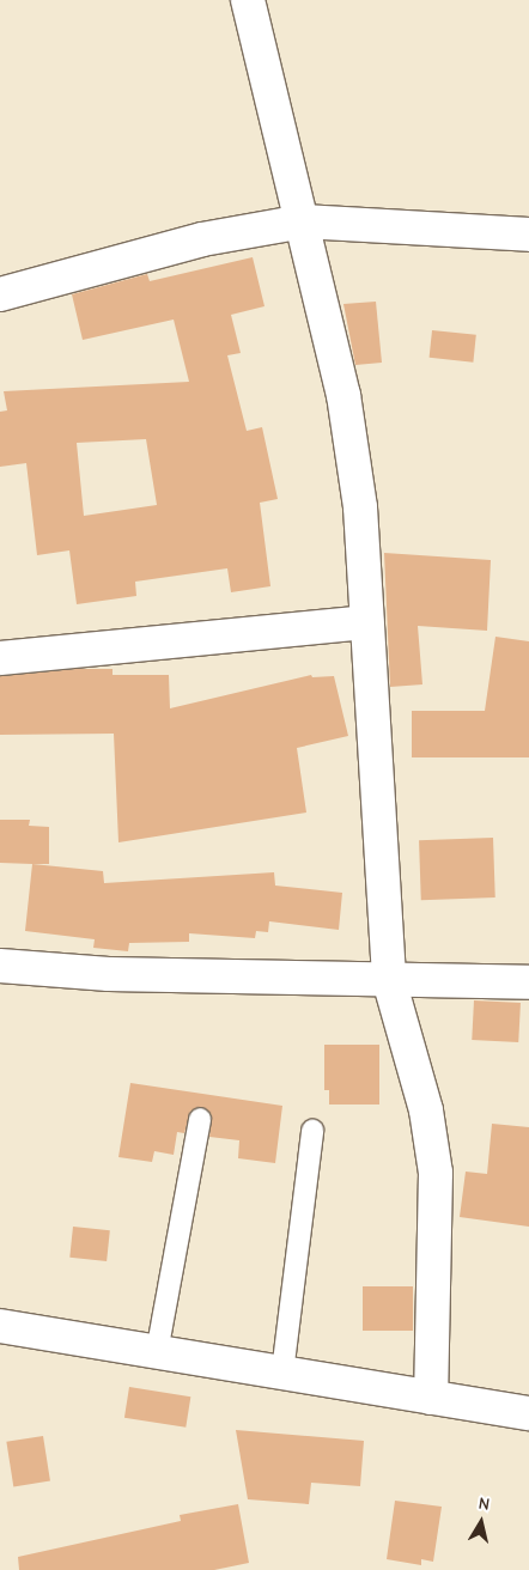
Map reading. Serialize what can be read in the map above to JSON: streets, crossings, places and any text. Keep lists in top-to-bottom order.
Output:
{
  "north": "top"
}
